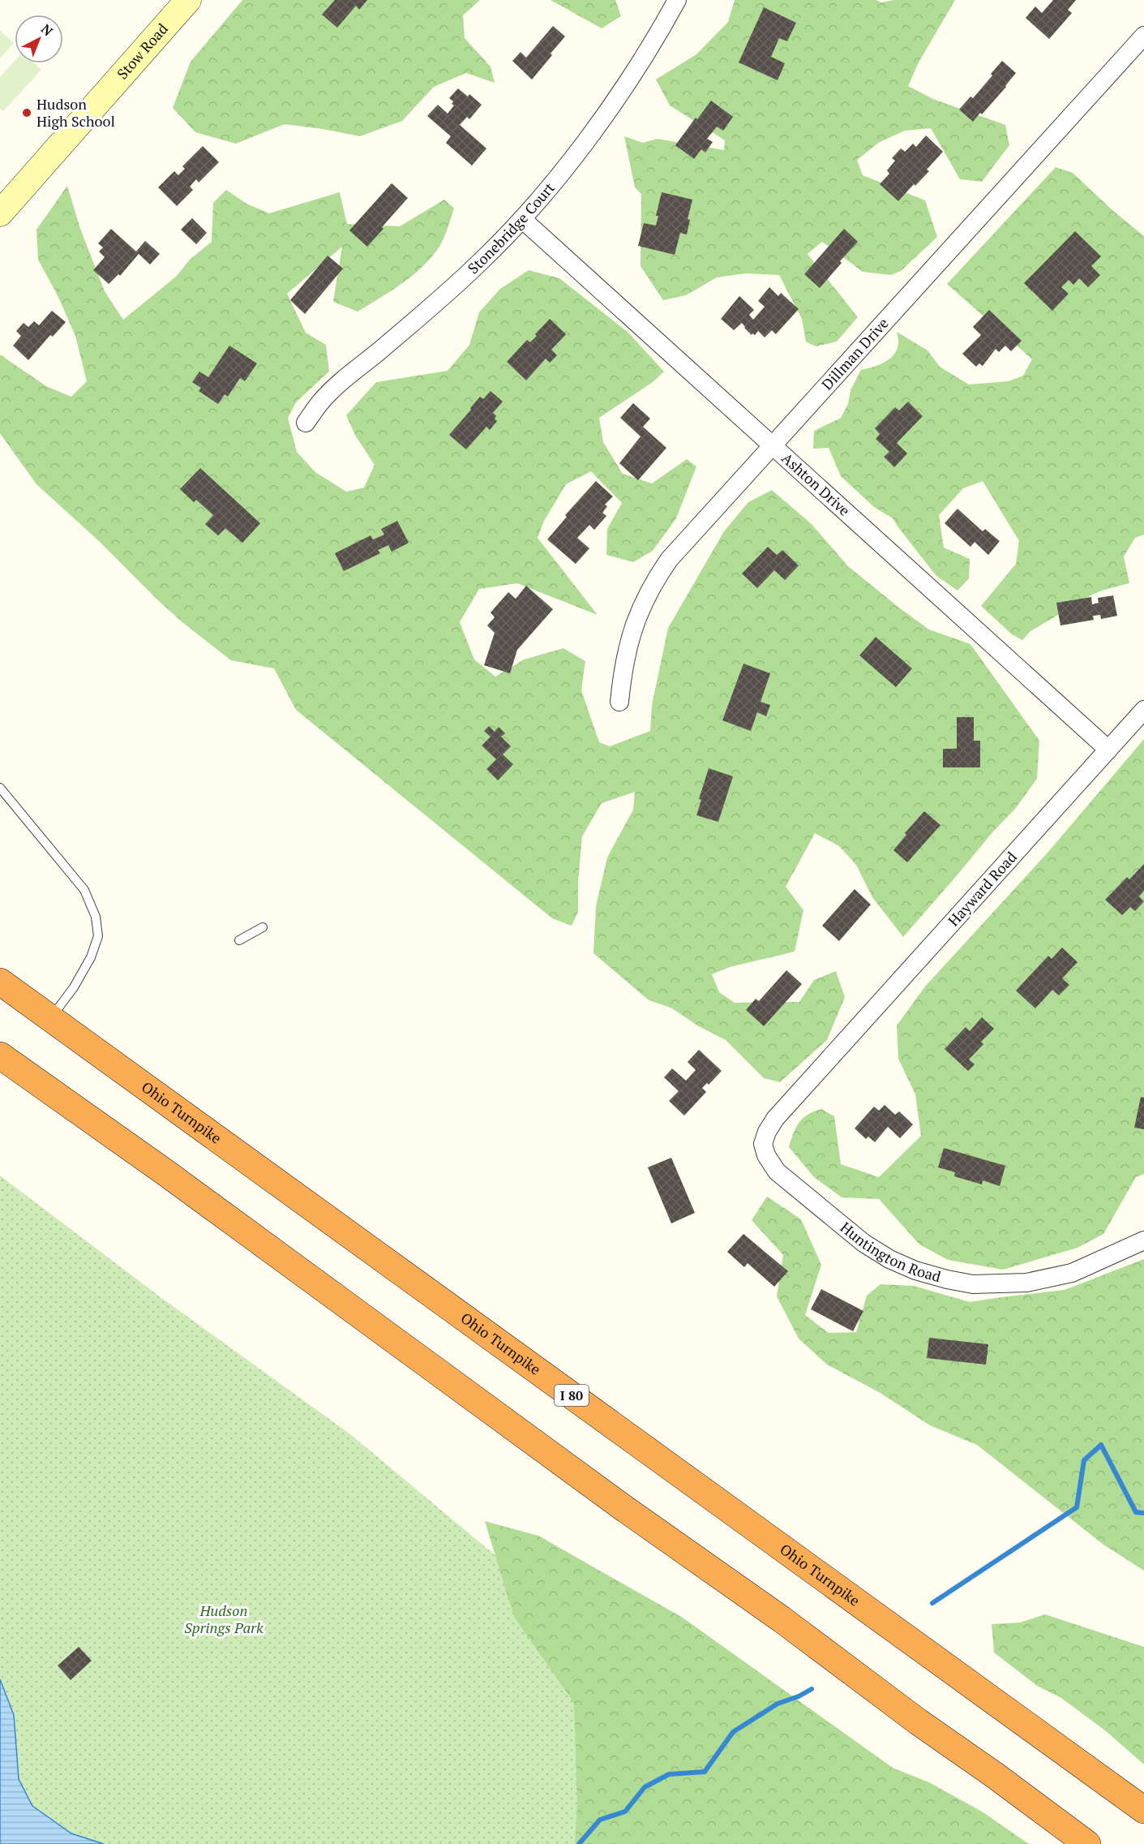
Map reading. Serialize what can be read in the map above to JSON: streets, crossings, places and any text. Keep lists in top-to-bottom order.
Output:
{
  "streets": {
    "highway": ["Ohio Turnpike", "I 80"],
    "street": [
      "Stow Road",
      "Stonebridge Court",
      "Dillman Drive",
      "Ashton Drive",
      "Hayward Road",
      "Huntington Road"
    ]
  },
  "crossings": [
    ["Stonebridge Court", "Ashton Drive"],
    ["Dillman Drive", "Ashton Drive"],
    ["Ashton Drive", "Hayward Road"],
    ["Hayward Road", "Huntington Road"]
  ],
  "parks": ["Hudson Springs Park"],
  "places": ["Hudson High School"],
  "north": "top right"
}
